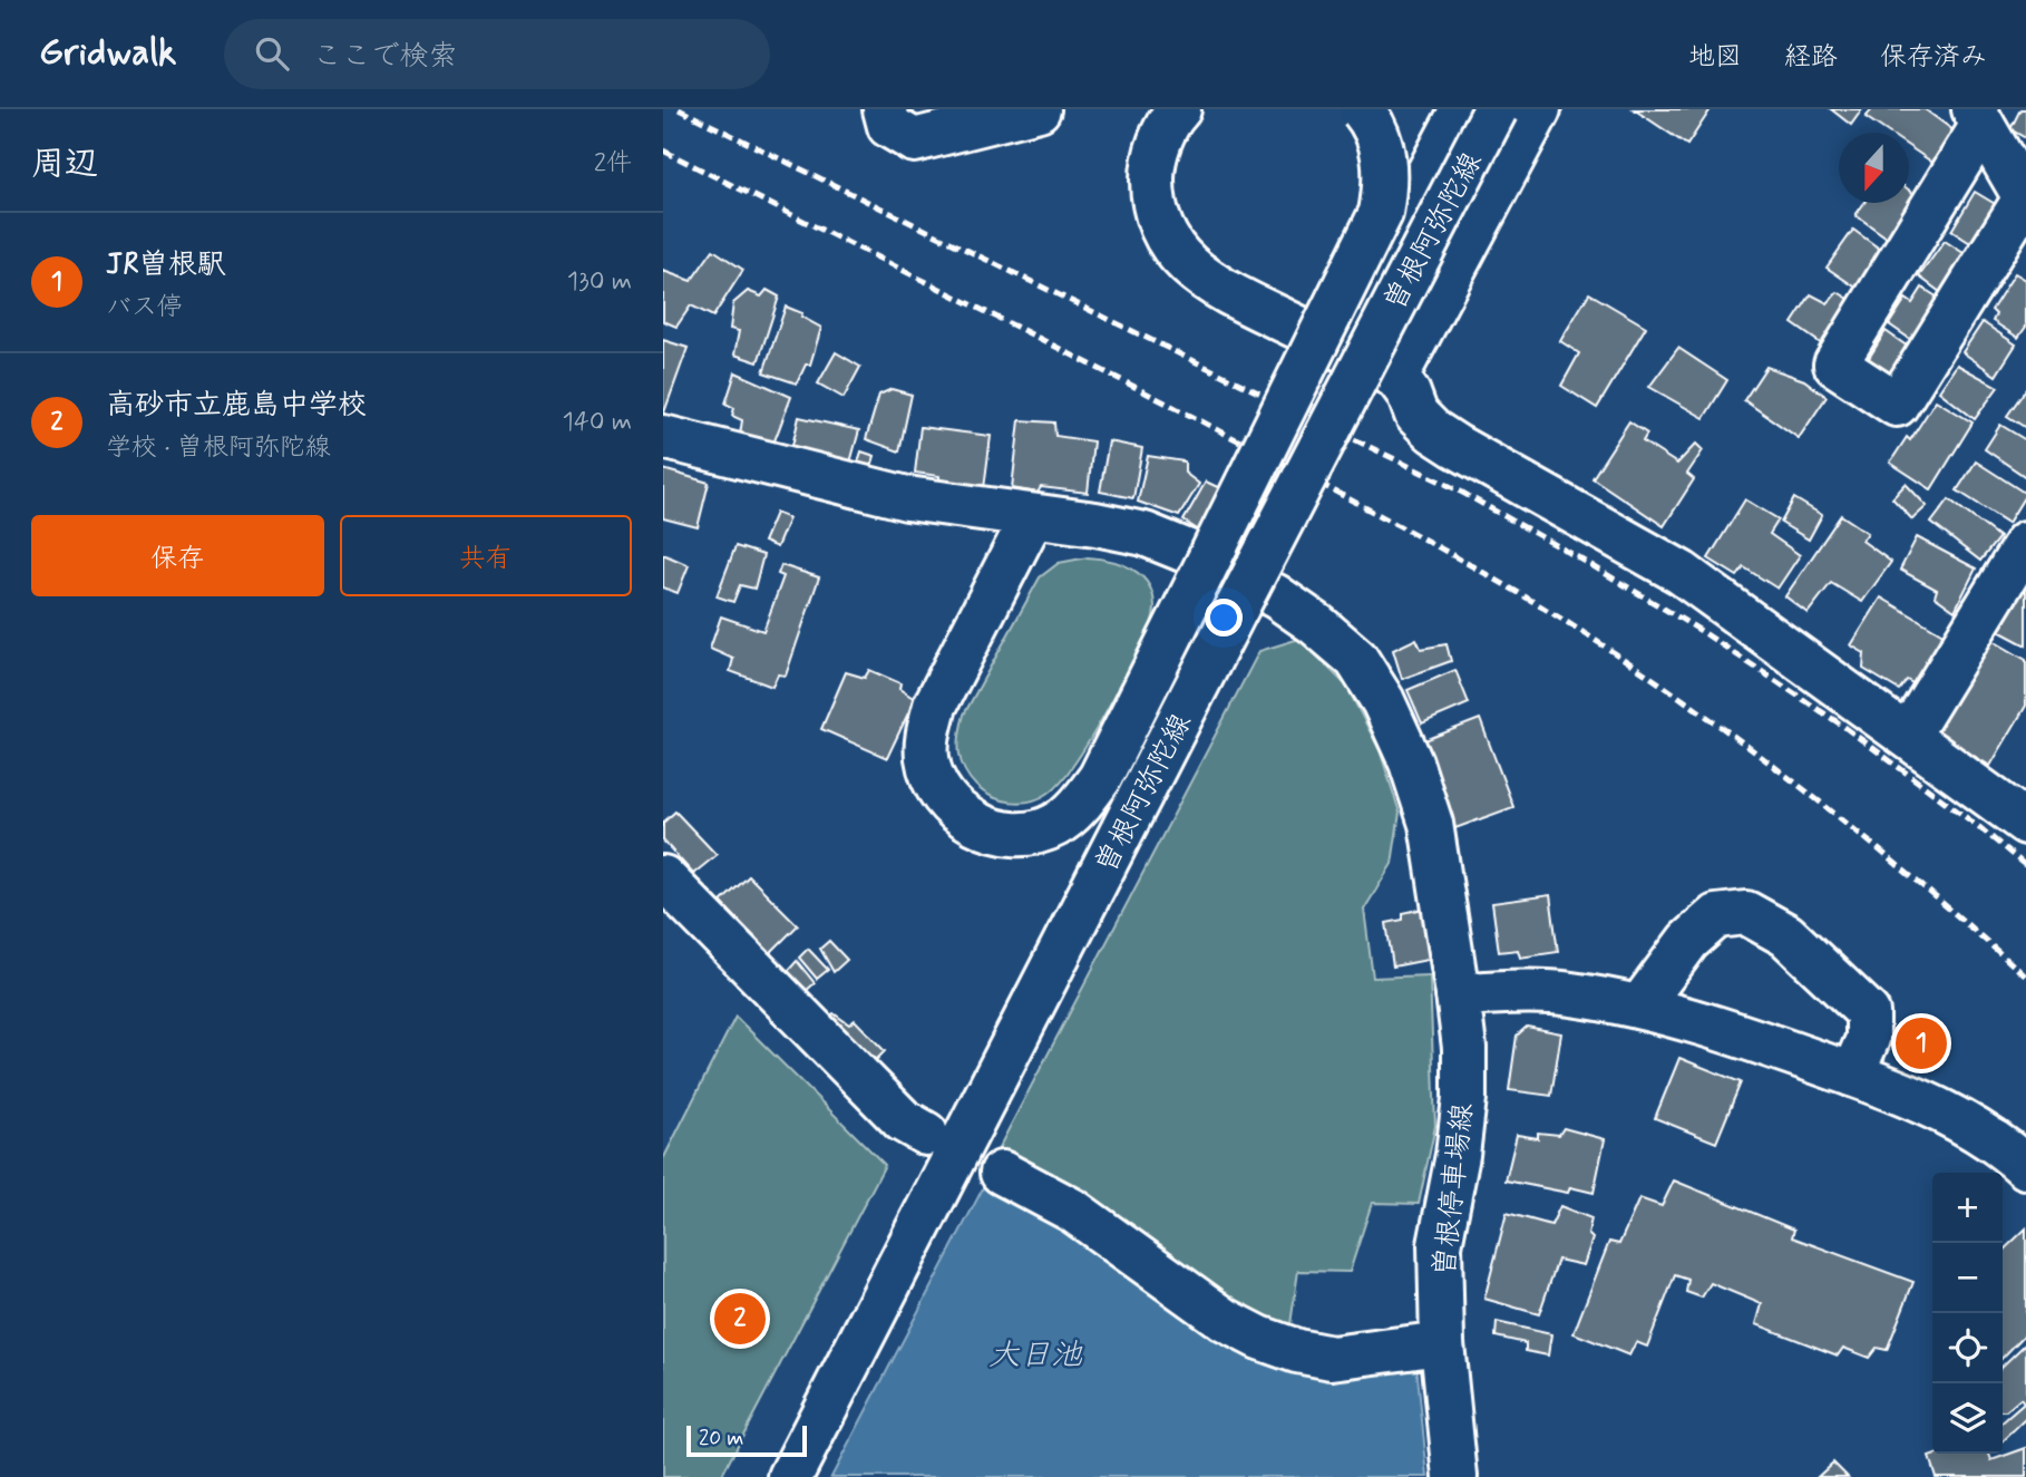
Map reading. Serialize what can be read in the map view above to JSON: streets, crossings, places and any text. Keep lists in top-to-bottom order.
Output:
{
  "streets": {
    "street": ["曽根阿弥陀線", "曽根停車場線"]
  },
  "water": ["大日池"],
  "scale_bar": "20 m",
  "north": "bottom",
  "page": {
    "header": "Gridwalk",
    "search": "ここで検索",
    "nav": ["地図", "経路", "保存済み"],
    "heading": ["周辺", "2件"],
    "list": [
      {
        "mark": "1",
        "name": "JR曽根駅",
        "note": "バス停",
        "value": "130 m"
      },
      {
        "mark": "2",
        "name": "高砂市立鹿島中学校",
        "note": "学校 · 曽根阿弥陀線",
        "value": "140 m"
      }
    ],
    "buttons": ["保存", "共有"],
    "pins": ["1", "2"],
    "map_buttons": ["+", "−"],
    "scale": "20 m"
  }
}
